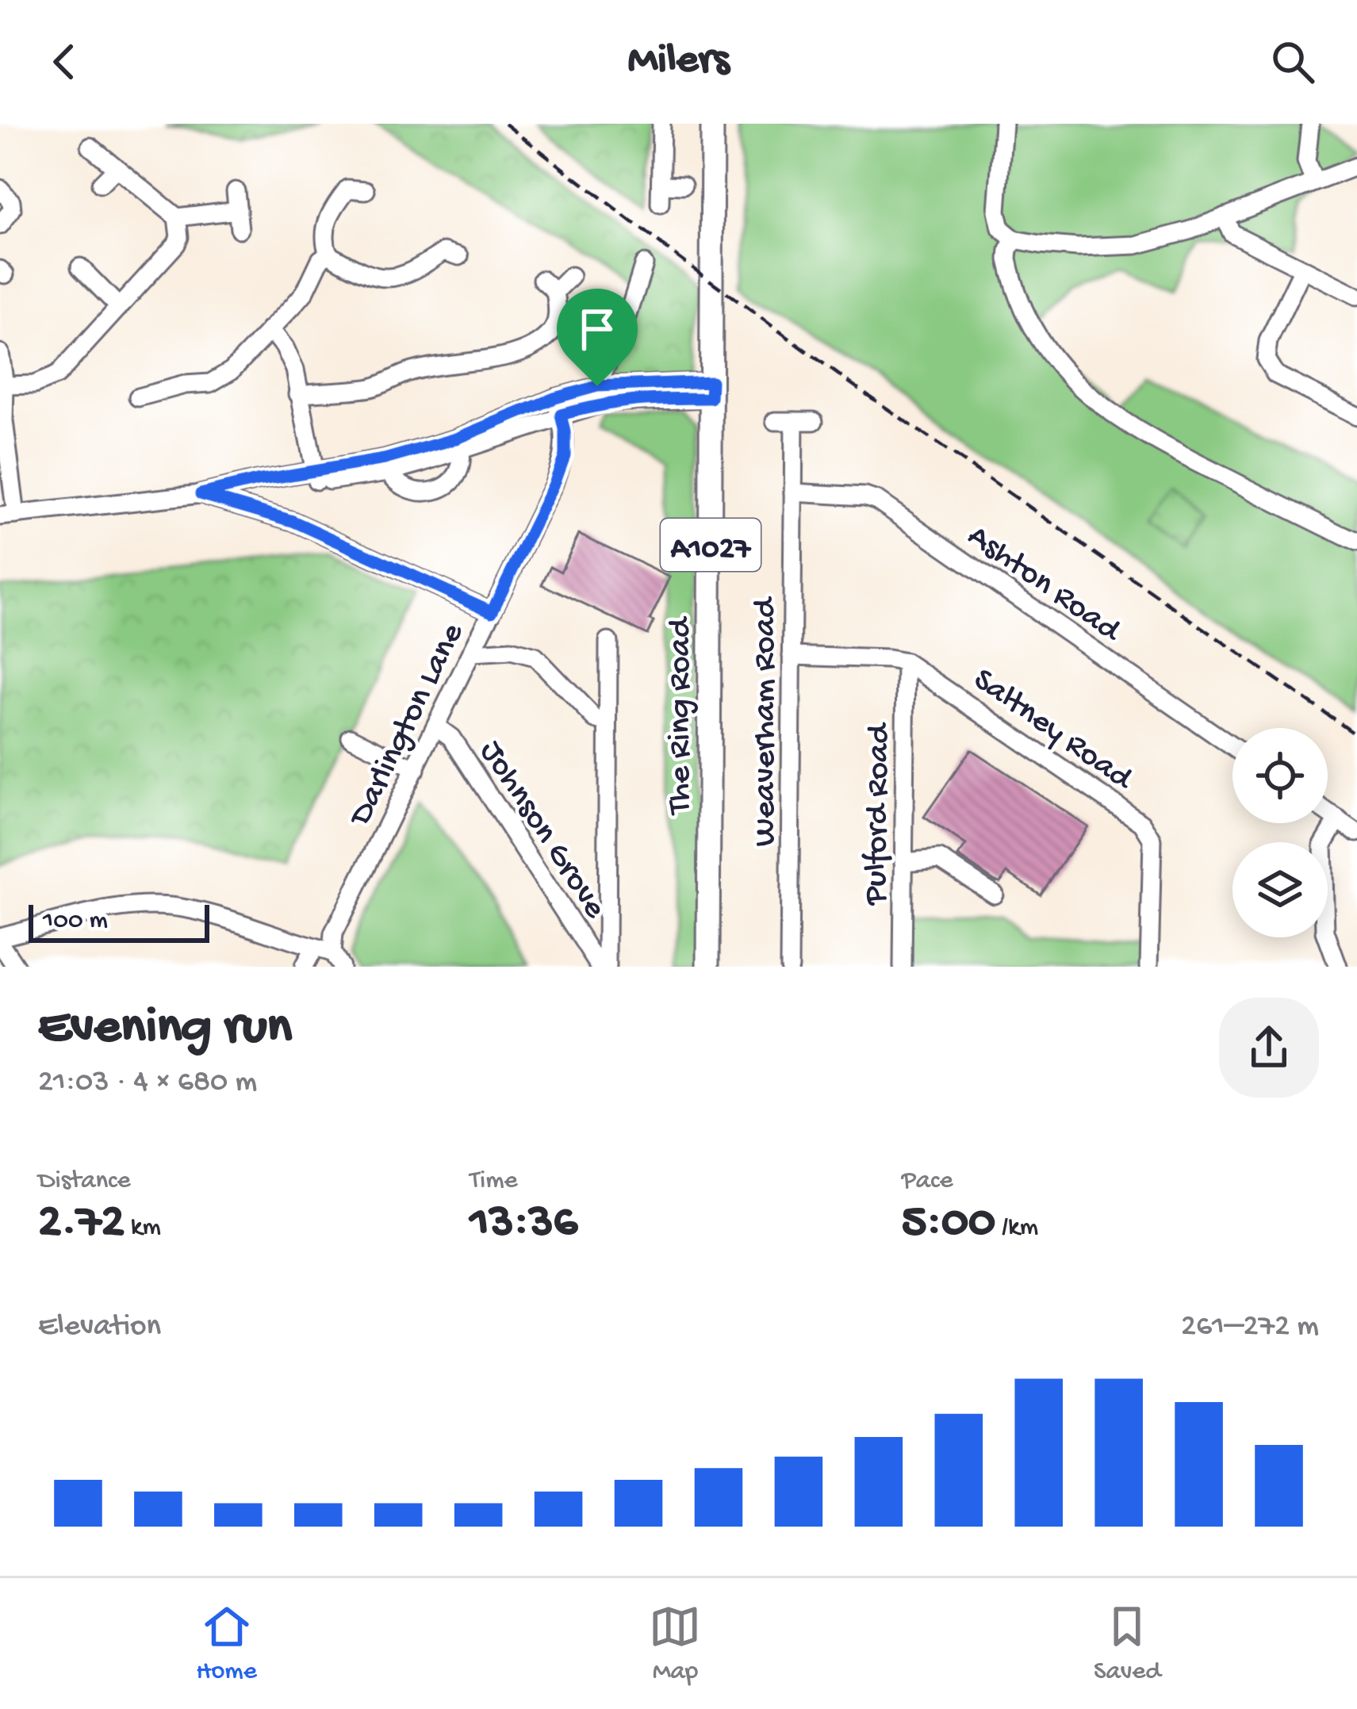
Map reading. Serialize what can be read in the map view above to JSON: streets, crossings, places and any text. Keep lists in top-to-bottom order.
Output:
{
  "streets": {
    "main road": ["A1027", "The Ring Road"],
    "street": [
      "Ashton Road",
      "Darlington Lane",
      "Weaverham Road",
      "Saltney Road",
      "Pulford Road",
      "Johnson Grove"
    ]
  },
  "crossings": [
    ["Ashton Road", "Weaverham Road"],
    ["Darlington Lane", "Johnson Grove"],
    ["Weaverham Road", "Saltney Road"],
    ["Saltney Road", "Pulford Road"]
  ],
  "scale_bar": "100 m",
  "page": {
    "header": "Milers",
    "scale": "100 m",
    "heading": ["Evening run", "21:03 · 4 × 680 m"],
    "stats": [
      ["Distance", "2.72 km"],
      ["Time", "13:36"],
      ["Pace", "5:00 /km"]
    ],
    "chart": ["Elevation", "261–272 m"],
    "tabs": ["Home", "Map", "Saved"]
  }
}
